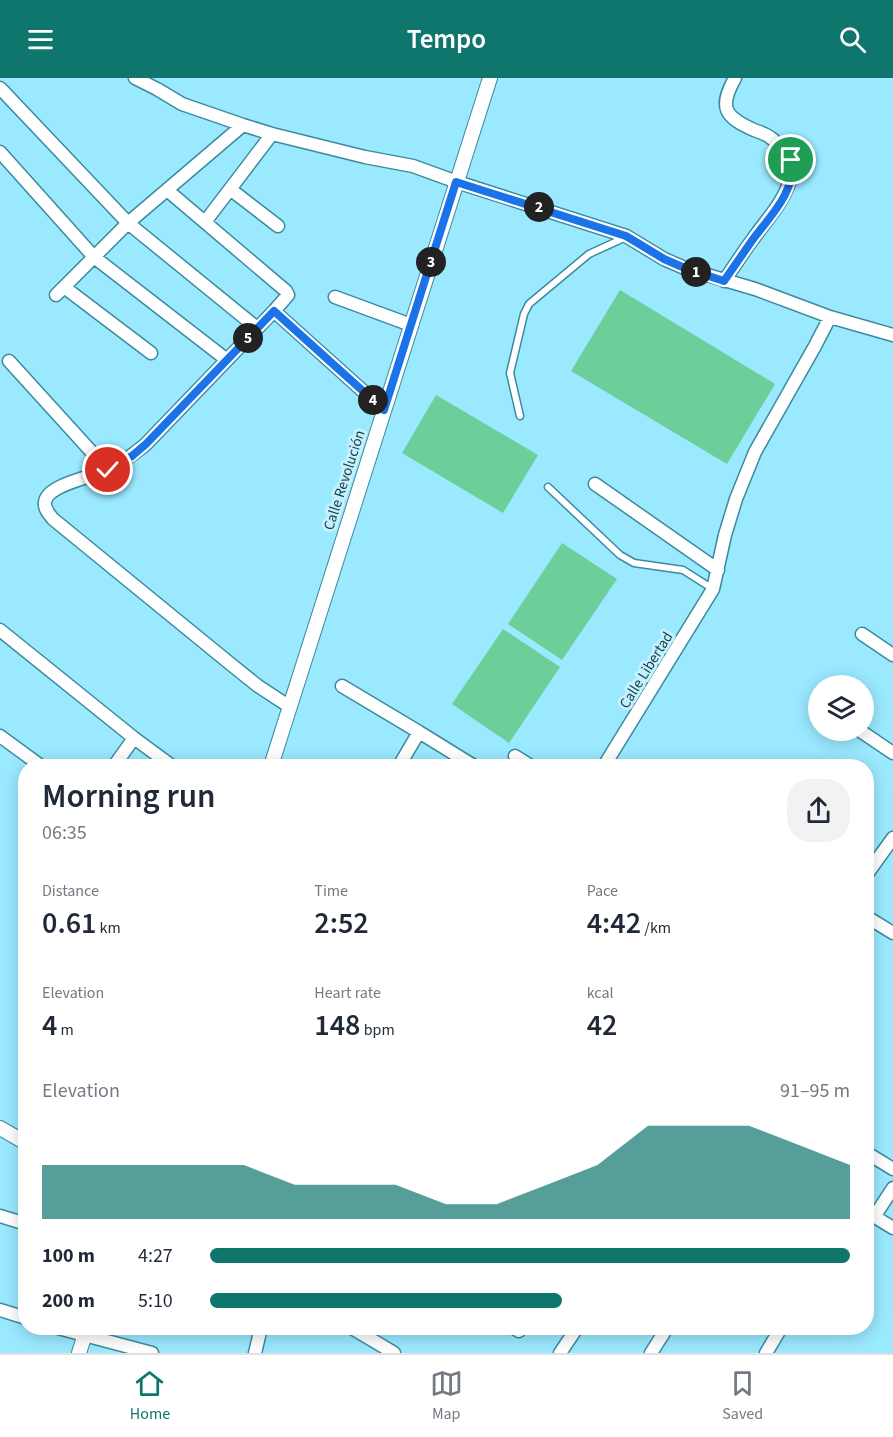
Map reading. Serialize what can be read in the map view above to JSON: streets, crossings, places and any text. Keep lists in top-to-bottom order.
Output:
{
  "streets": {
    "street": ["Calle Revolución", "Calle Libertad"]
  },
  "page": {
    "header": "Tempo",
    "pins": [
      "2",
      "3",
      "1",
      "5",
      "4"
    ],
    "heading": ["Morning run", "06:35"],
    "stats": [
      ["Distance", "0.61 km"],
      ["Time", "2:52"],
      ["Pace", "4:42 /km"],
      ["Elevation", "4 m"],
      ["Heart rate", "148 bpm"],
      ["kcal", "42"]
    ],
    "chart": ["Elevation", "91–95 m"],
    "list": [
      {
        "name": "100 m",
        "note": "4:27"
      },
      {
        "name": "200 m",
        "note": "5:10"
      }
    ],
    "tabs": ["Home", "Map", "Saved"]
  }
}
